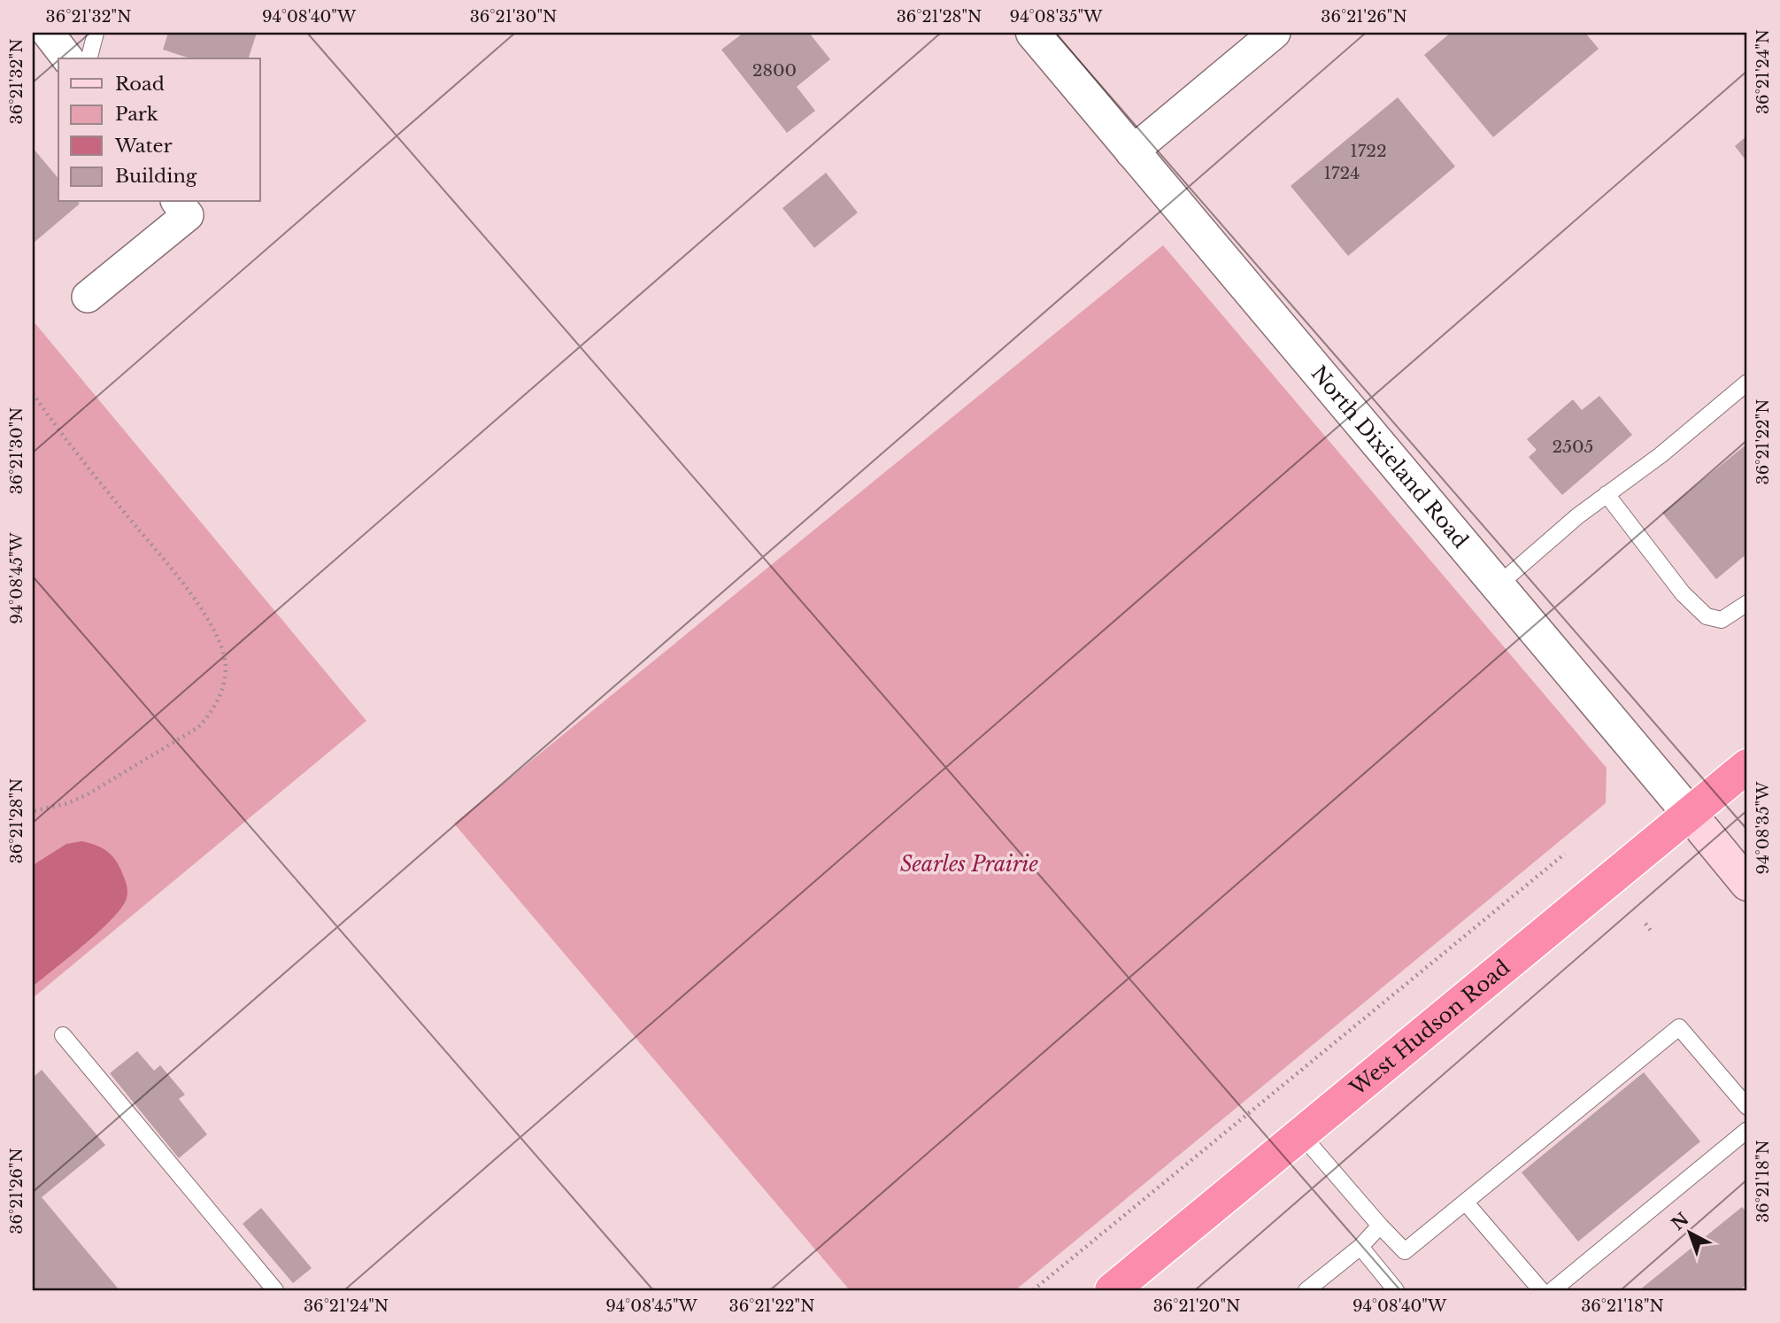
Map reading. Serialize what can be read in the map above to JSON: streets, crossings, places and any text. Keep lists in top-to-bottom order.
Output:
{
  "streets": {
    "highway": ["West Hudson Road"],
    "main road": ["North Dixieland Road"]
  },
  "crossings": [
    ["North Dixieland Road", "West Hudson Road"]
  ],
  "parks": ["Searles Prairie"],
  "house_numbers": [
    "2800",
    "1722",
    "1724",
    "2505"
  ],
  "legend": [
    "Road",
    "Park",
    "Water",
    "Building"
  ],
  "north": "top left",
  "coordinates": [
    "36°21'32\"N",
    "94°08'40\"W",
    "36°21'30\"N",
    "36°21'28\"N",
    "94°08'35\"W",
    "36°21'26\"N",
    "36°21'24\"N",
    "36°21'22\"N",
    "94°08'45\"W",
    "36°21'18\"N",
    "36°21'20\"N"
  ]
}
